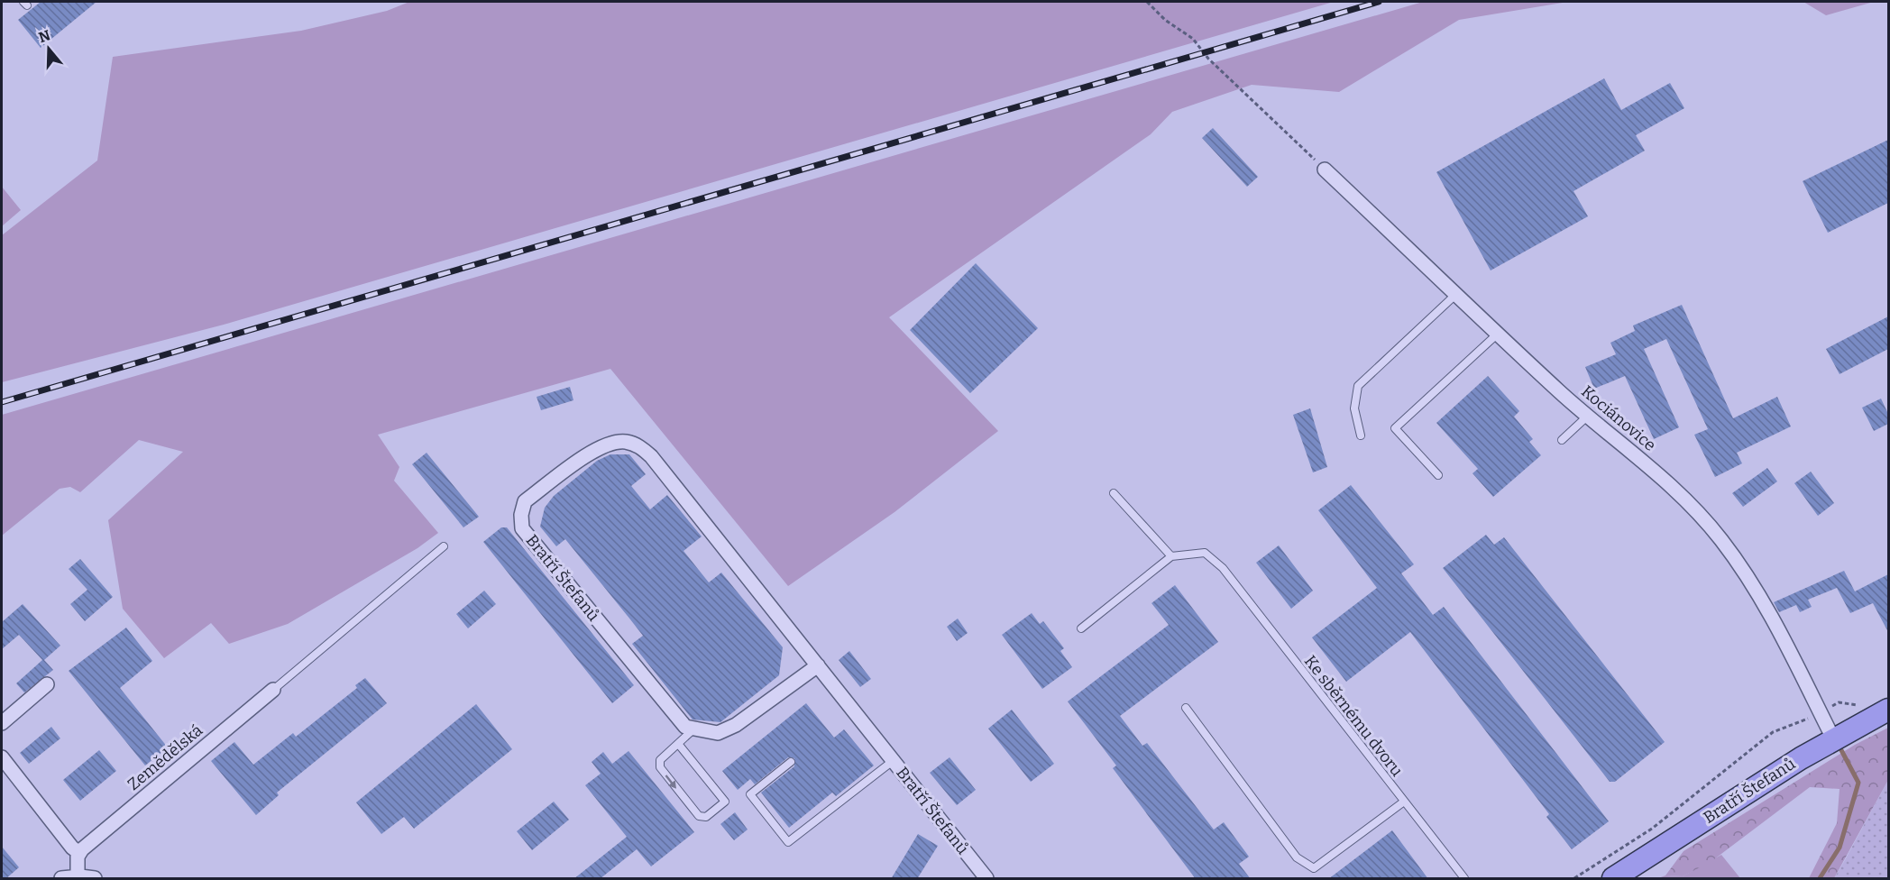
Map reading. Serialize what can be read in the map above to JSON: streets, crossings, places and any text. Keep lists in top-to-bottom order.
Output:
{
  "streets": {
    "main road": ["Bratří Štefanů"],
    "street": ["Kociánovice", "Zemědělská"],
    "lane": ["Ke sběrnému dvoru"]
  },
  "crossings": [
    ["Kociánovice", "Bratří Štefanů"]
  ],
  "north": "top"
}
